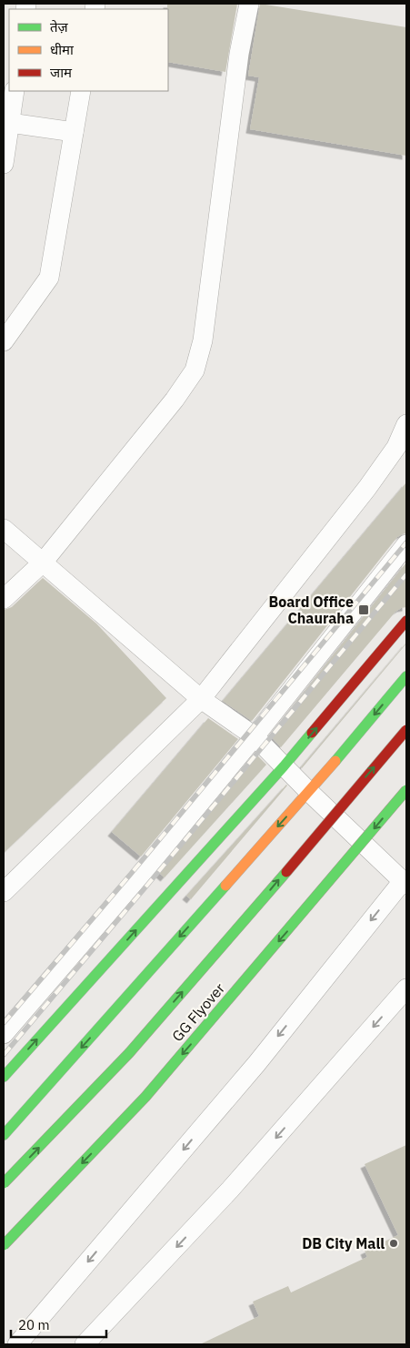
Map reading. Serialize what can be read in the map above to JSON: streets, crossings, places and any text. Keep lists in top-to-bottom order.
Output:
{
  "streets": {
    "main road": ["GG Flyover"]
  },
  "places": {
    "transit": ["Board Office Chauraha"],
    "other": ["DB City Mall"]
  },
  "legend": ["तेज़", "धीमा", "जाम"],
  "scale_bar": "20 m"
}
